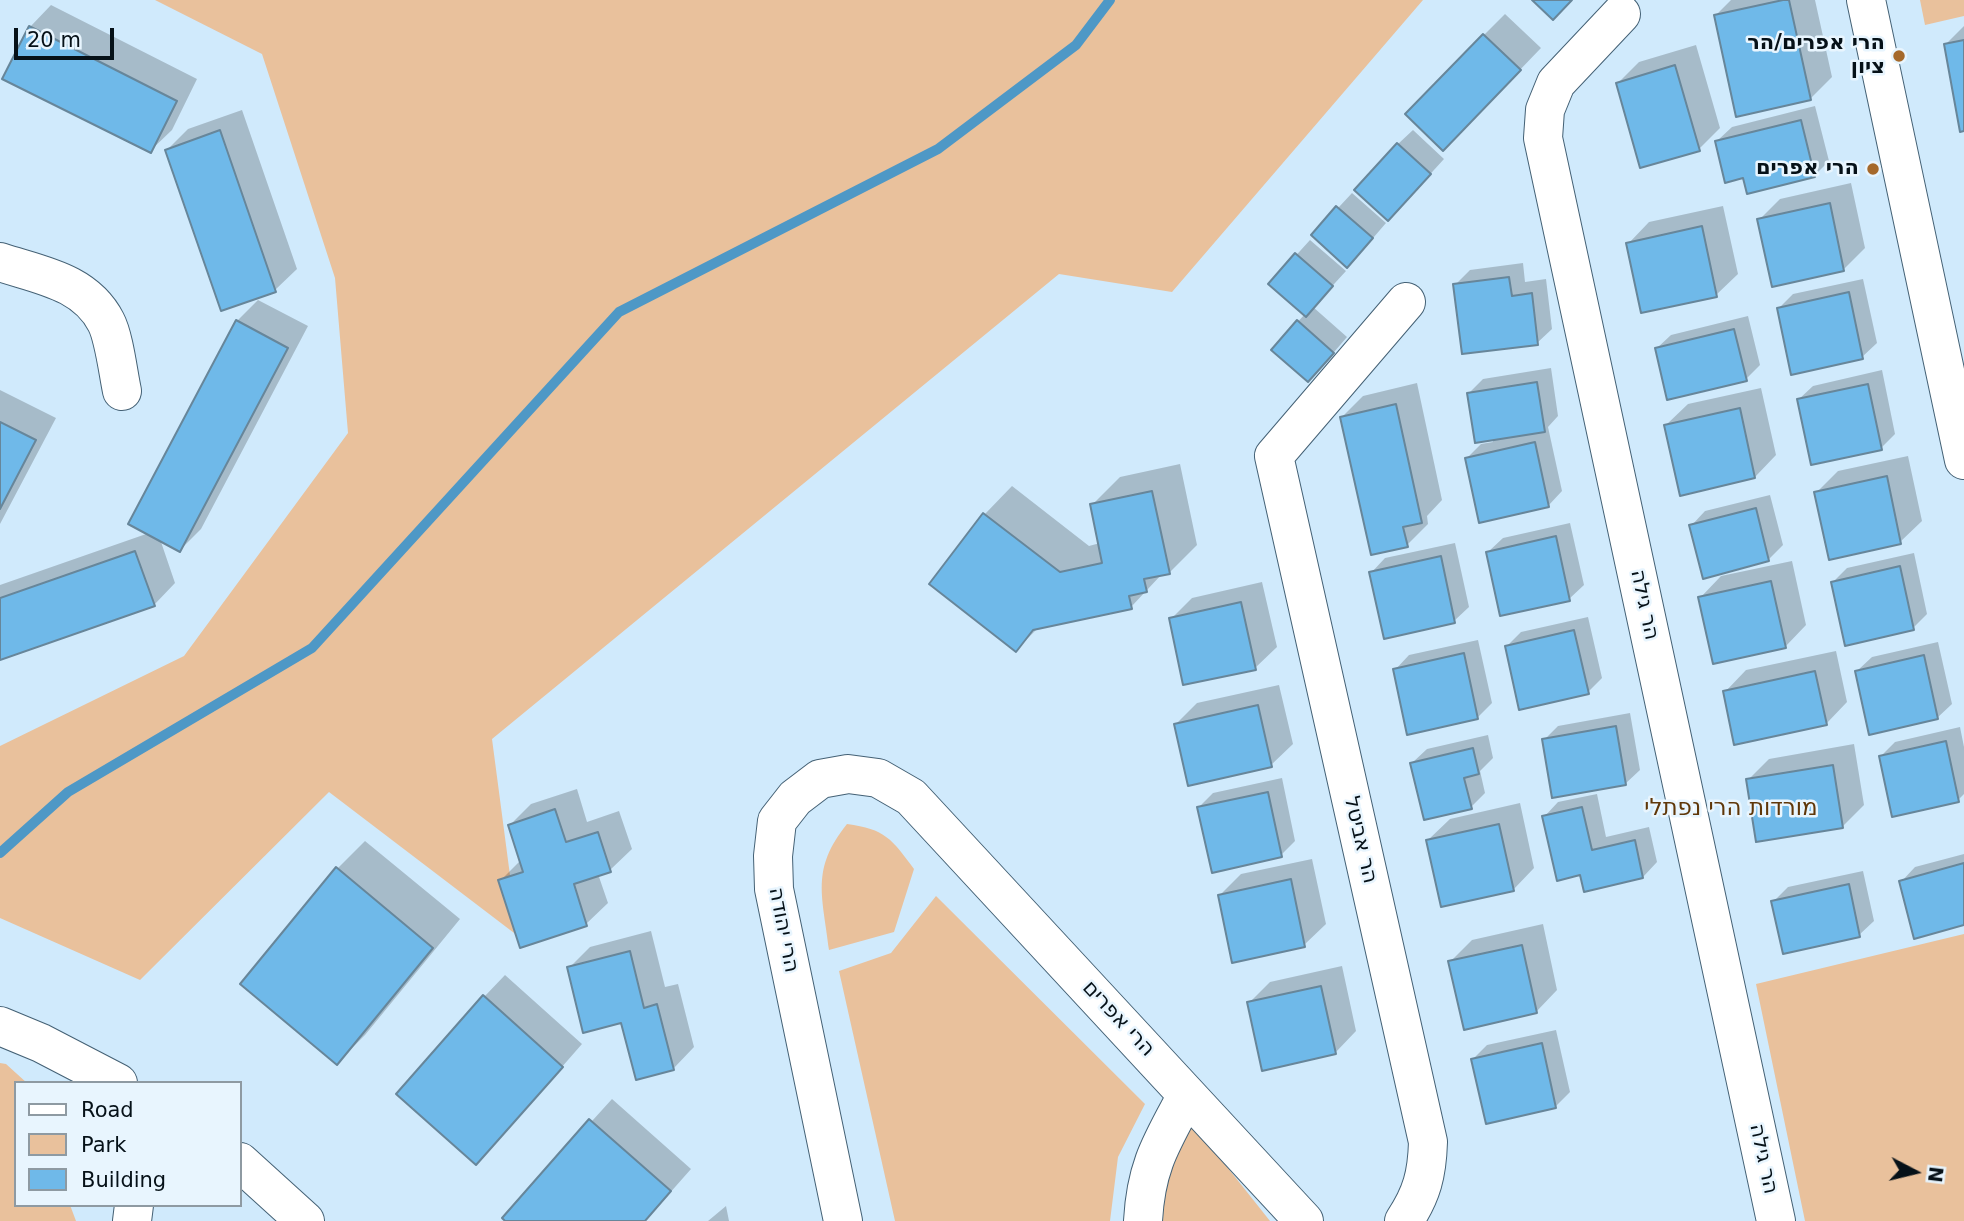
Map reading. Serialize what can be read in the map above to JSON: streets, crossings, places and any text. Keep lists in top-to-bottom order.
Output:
{
  "streets": {
    "street": [
      "הר גילה",
      "הר אביטל",
      "הרי יהודה",
      "הרי אפרים"
    ]
  },
  "crossings": [
    ["הרי יהודה", "הרי אפרים"]
  ],
  "districts": ["מורדות הרי נפתלי"],
  "places": ["הרי אפרים/הר ציון", "הרי אפרים"],
  "legend": ["Road", "Park", "Building"],
  "scale_bar": "20 m",
  "north": "right"
}
